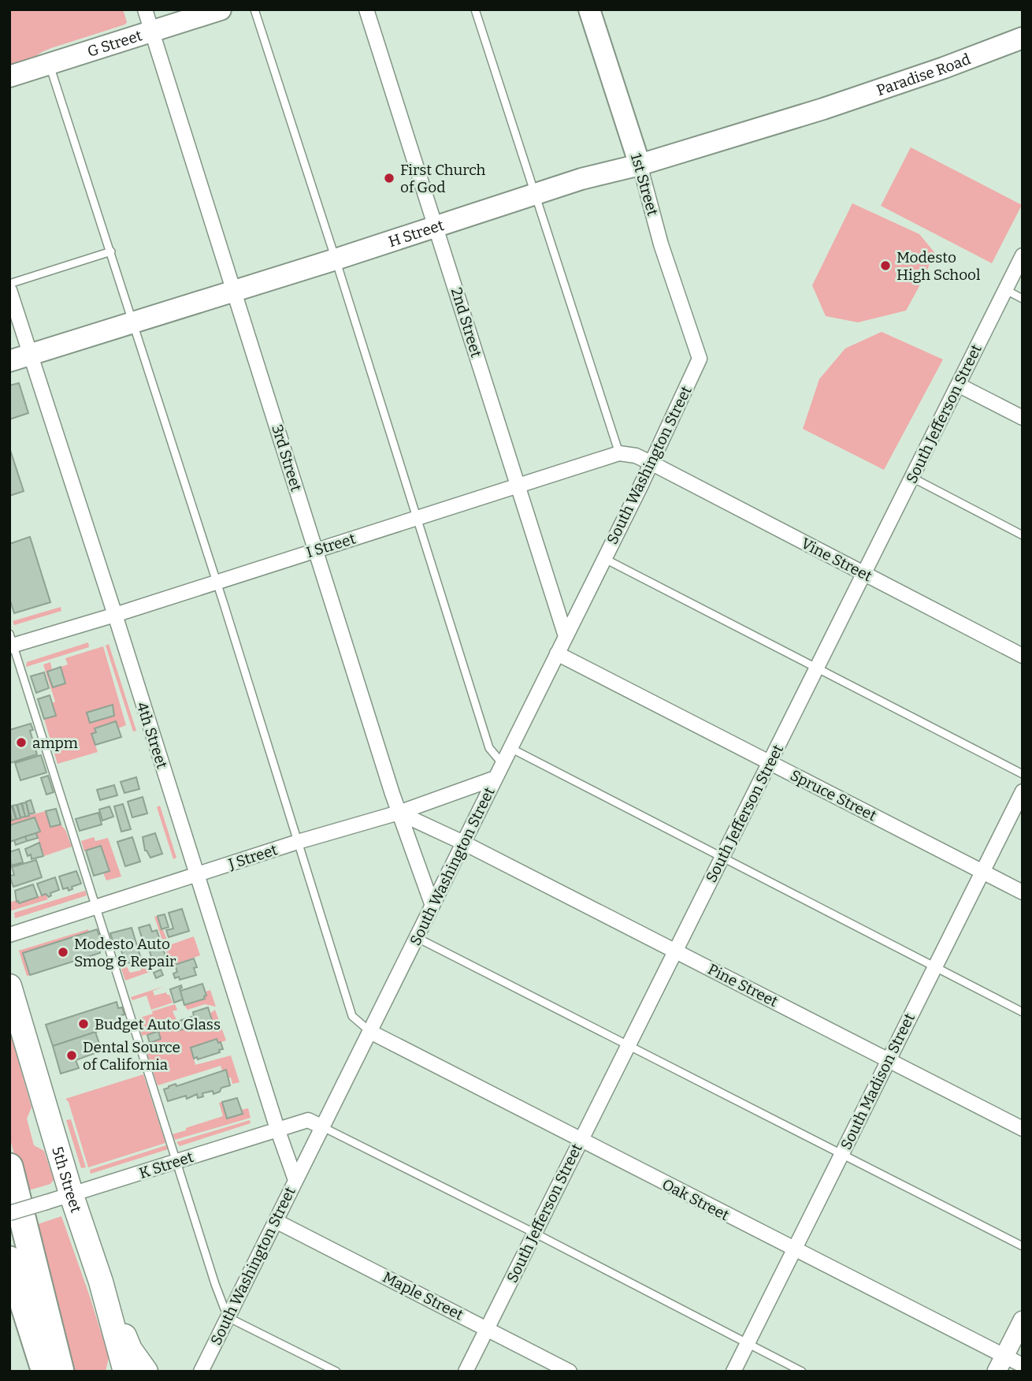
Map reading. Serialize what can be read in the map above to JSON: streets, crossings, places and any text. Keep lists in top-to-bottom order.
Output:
{
  "streets": {
    "main road": [
      "G Street",
      "Paradise Road",
      "1st Street",
      "H Street",
      "5th Street"
    ],
    "street": [
      "2nd Street",
      "South Jefferson Street",
      "3rd Street",
      "South Washington Street",
      "I Street",
      "Vine Street",
      "4th Street",
      "Spruce Street",
      "J Street",
      "Pine Street",
      "South Madison Street",
      "K Street",
      "Oak Street",
      "Maple Street"
    ]
  },
  "crossings": [
    ["G Street", "3rd Street"],
    ["Paradise Road", "H Street"],
    ["1st Street", "H Street"],
    ["1st Street", "South Washington Street"],
    ["H Street", "2nd Street"],
    ["H Street", "3rd Street"],
    ["H Street", "4th Street"],
    ["2nd Street", "South Washington Street"],
    ["2nd Street", "I Street"],
    ["South Jefferson Street", "Vine Street"],
    ["South Jefferson Street", "Spruce Street"],
    ["South Jefferson Street", "Pine Street"],
    ["South Jefferson Street", "Oak Street"],
    ["South Jefferson Street", "Maple Street"],
    ["3rd Street", "South Washington Street"],
    ["3rd Street", "I Street"],
    ["3rd Street", "J Street"],
    ["3rd Street", "Pine Street"],
    ["South Washington Street", "Vine Street"],
    ["South Washington Street", "4th Street"],
    ["South Washington Street", "Spruce Street"],
    ["South Washington Street", "J Street"],
    ["South Washington Street", "Pine Street"],
    ["South Washington Street", "K Street"],
    ["South Washington Street", "Oak Street"],
    ["South Washington Street", "Maple Street"],
    ["I Street", "4th Street"],
    ["4th Street", "J Street"],
    ["4th Street", "K Street"],
    ["Spruce Street", "South Madison Street"],
    ["J Street", "Pine Street"],
    ["Pine Street", "South Madison Street"],
    ["South Madison Street", "Oak Street"],
    ["K Street", "5th Street"]
  ],
  "places": [
    "First Church of God",
    "Modesto High School",
    "ampm",
    "Modesto Auto Smog & Repair",
    "Budget Auto Glass",
    "Dental Source of California"
  ]
}
